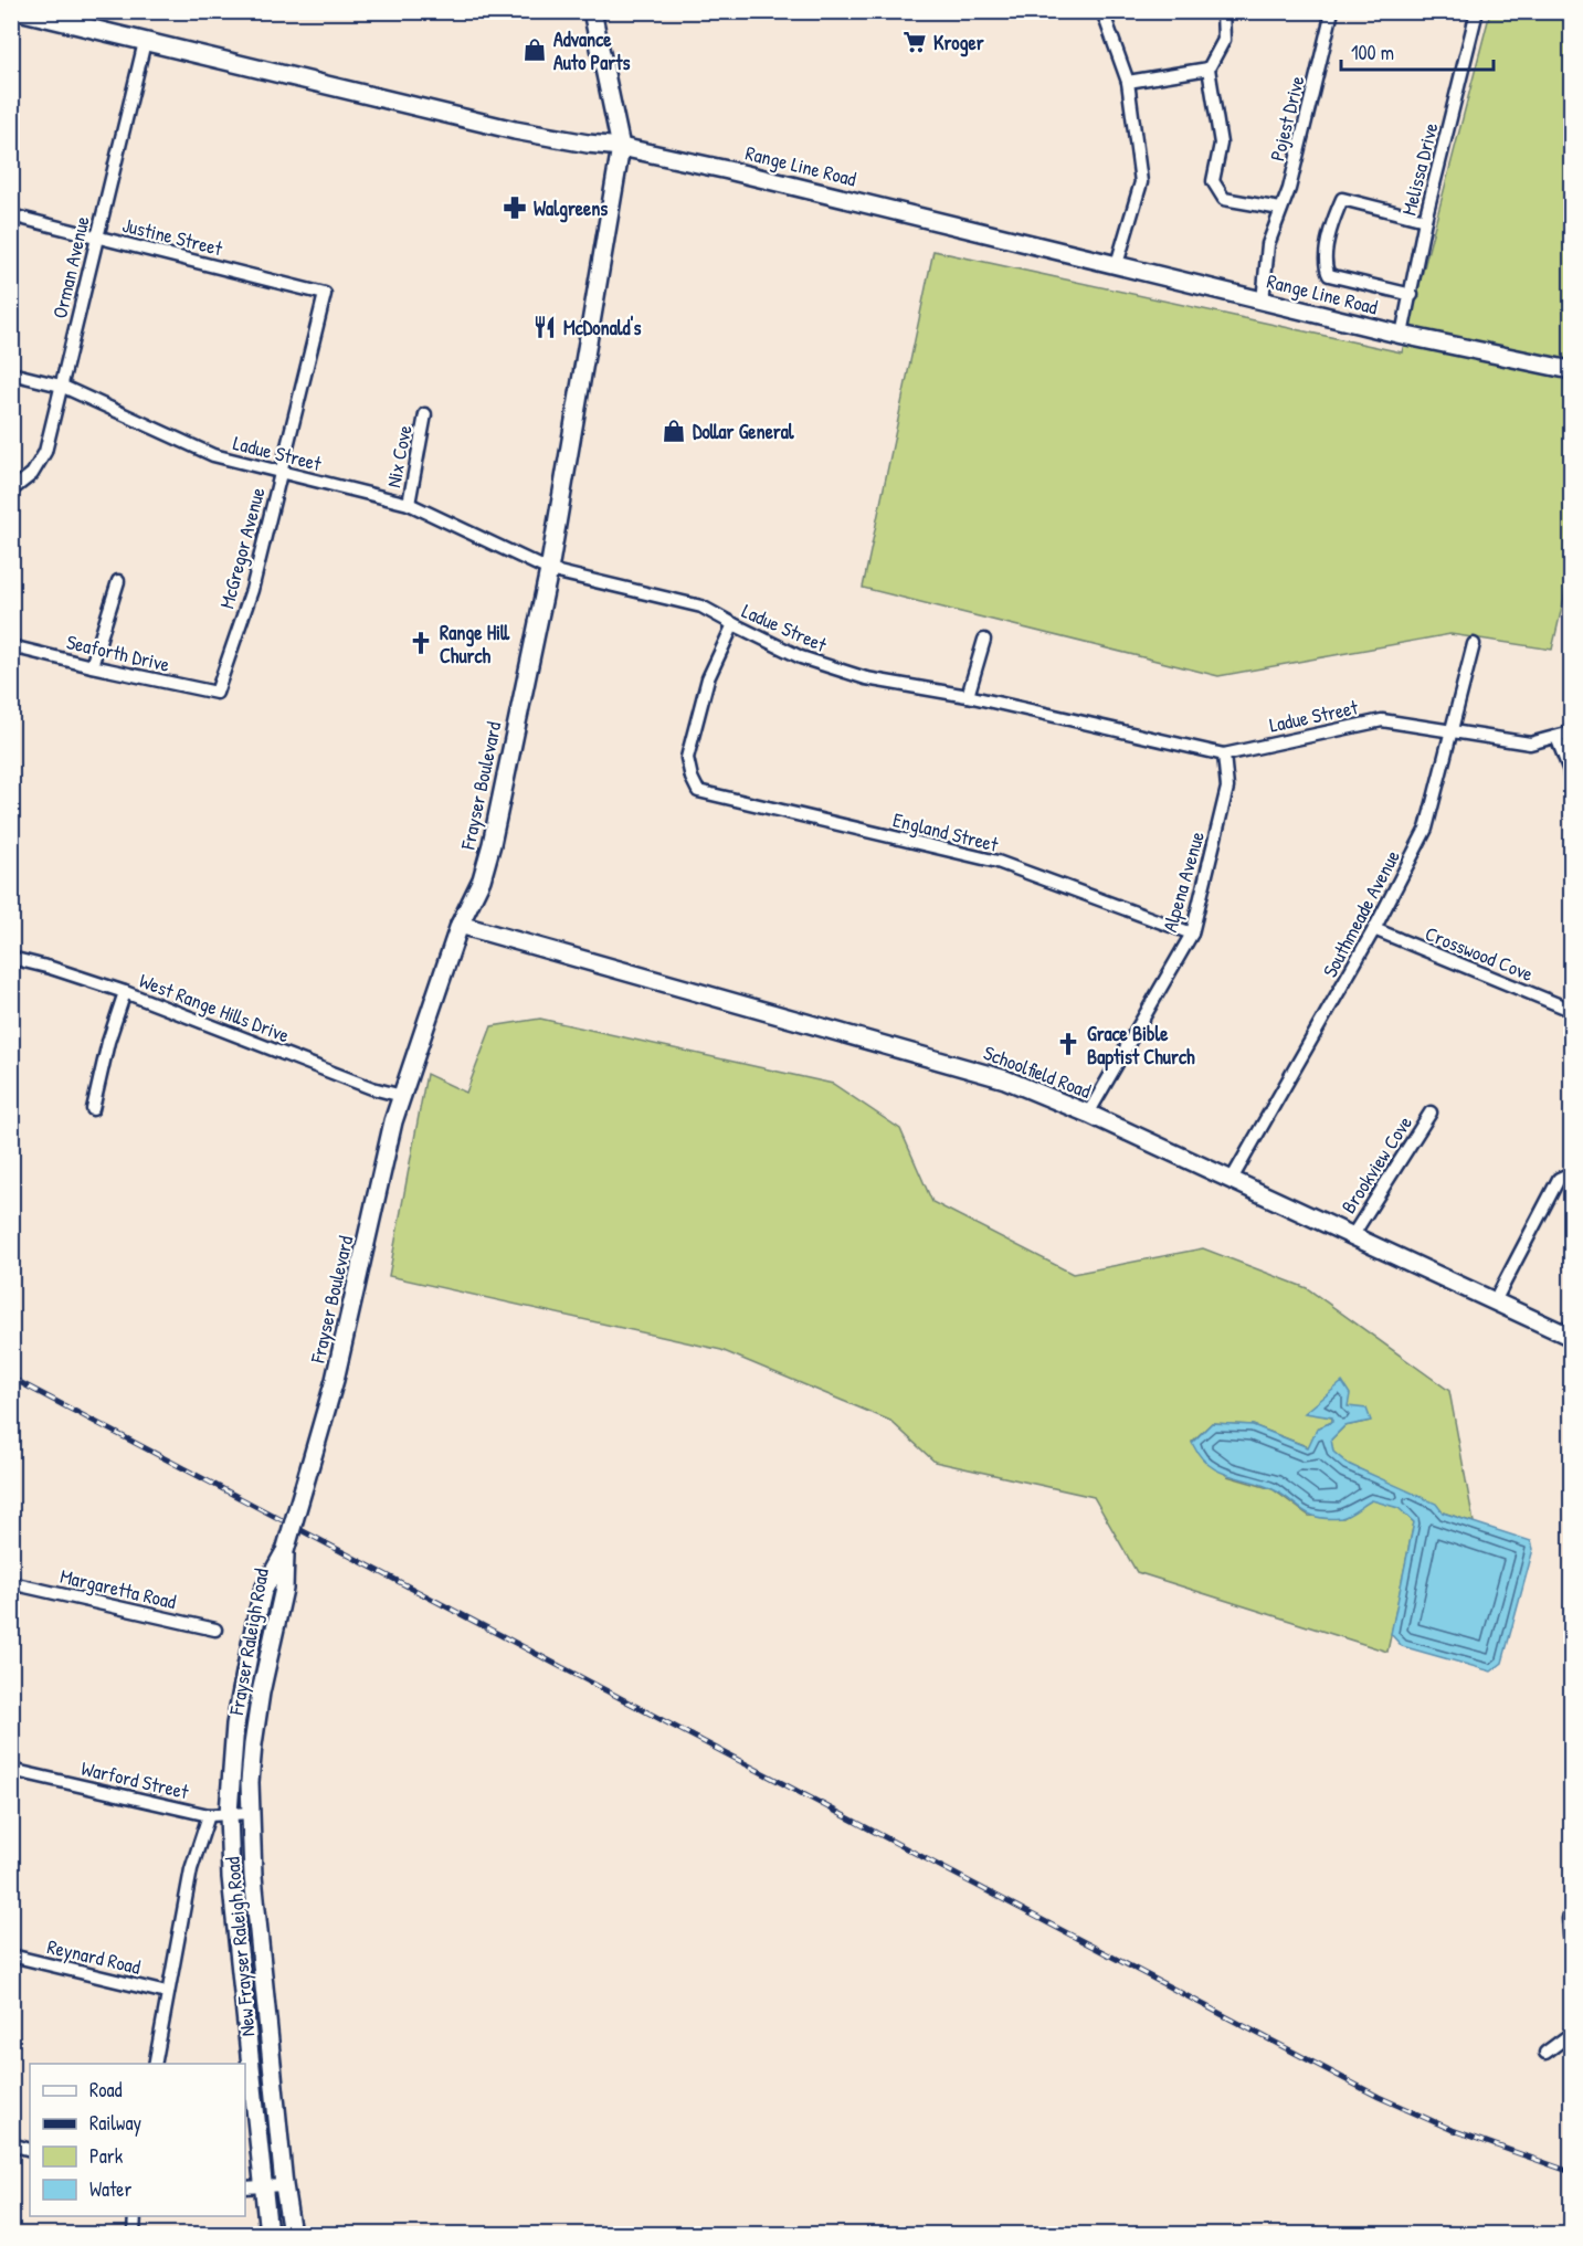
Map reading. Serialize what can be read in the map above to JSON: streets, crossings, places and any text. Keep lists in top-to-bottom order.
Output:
{
  "streets": {
    "main road": [
      "Range Line Road",
      "Frayser Boulevard",
      "Schoolfield Road",
      "Frayser Raleigh Road",
      "New Frayser Raleigh Road"
    ],
    "street": [
      "Pojest Drive",
      "Melissa Drive",
      "Justine Street",
      "Orman Avenue",
      "Ladue Street",
      "Nix Cove",
      "McGregor Avenue",
      "Seaforth Drive",
      "England Street",
      "Alpena Avenue",
      "Southmeade Avenue",
      "Crosswood Cove",
      "West Range Hills Drive",
      "Brookview Cove",
      "Margaretta Road",
      "Warford Street",
      "Reynard Road"
    ]
  },
  "crossings": [
    ["Pojest Drive", "Range Line Road"],
    ["Range Line Road", "Melissa Drive"],
    ["Range Line Road", "Orman Avenue"],
    ["Range Line Road", "Frayser Boulevard"],
    ["Justine Street", "Orman Avenue"],
    ["Justine Street", "McGregor Avenue"],
    ["Orman Avenue", "Ladue Street"],
    ["Ladue Street", "Nix Cove"],
    ["Ladue Street", "McGregor Avenue"],
    ["Ladue Street", "Frayser Boulevard"],
    ["Ladue Street", "England Street"],
    ["Ladue Street", "Alpena Avenue"],
    ["Ladue Street", "Southmeade Avenue"],
    ["McGregor Avenue", "Seaforth Drive"],
    ["Frayser Boulevard", "West Range Hills Drive"],
    ["Frayser Boulevard", "Schoolfield Road"],
    ["Frayser Boulevard", "Frayser Raleigh Road"],
    ["England Street", "Alpena Avenue"],
    ["Alpena Avenue", "Schoolfield Road"],
    ["Southmeade Avenue", "Crosswood Cove"],
    ["Southmeade Avenue", "Schoolfield Road"],
    ["Schoolfield Road", "Brookview Cove"],
    ["Frayser Raleigh Road", "Warford Street"],
    ["Frayser Raleigh Road", "New Frayser Raleigh Road"],
    ["Warford Street", "New Frayser Raleigh Road"]
  ],
  "places": {
    "supermarket": ["Kroger"],
    "shop": ["Advance Auto Parts", "Dollar General"],
    "pharmacy": ["Walgreens"],
    "restaurant": ["McDonald's"],
    "church": ["Range Hill Church", "Grace Bible Baptist Church"]
  },
  "legend": [
    "Road",
    "Railway",
    "Park",
    "Water"
  ],
  "scale_bar": "100 m"
}
